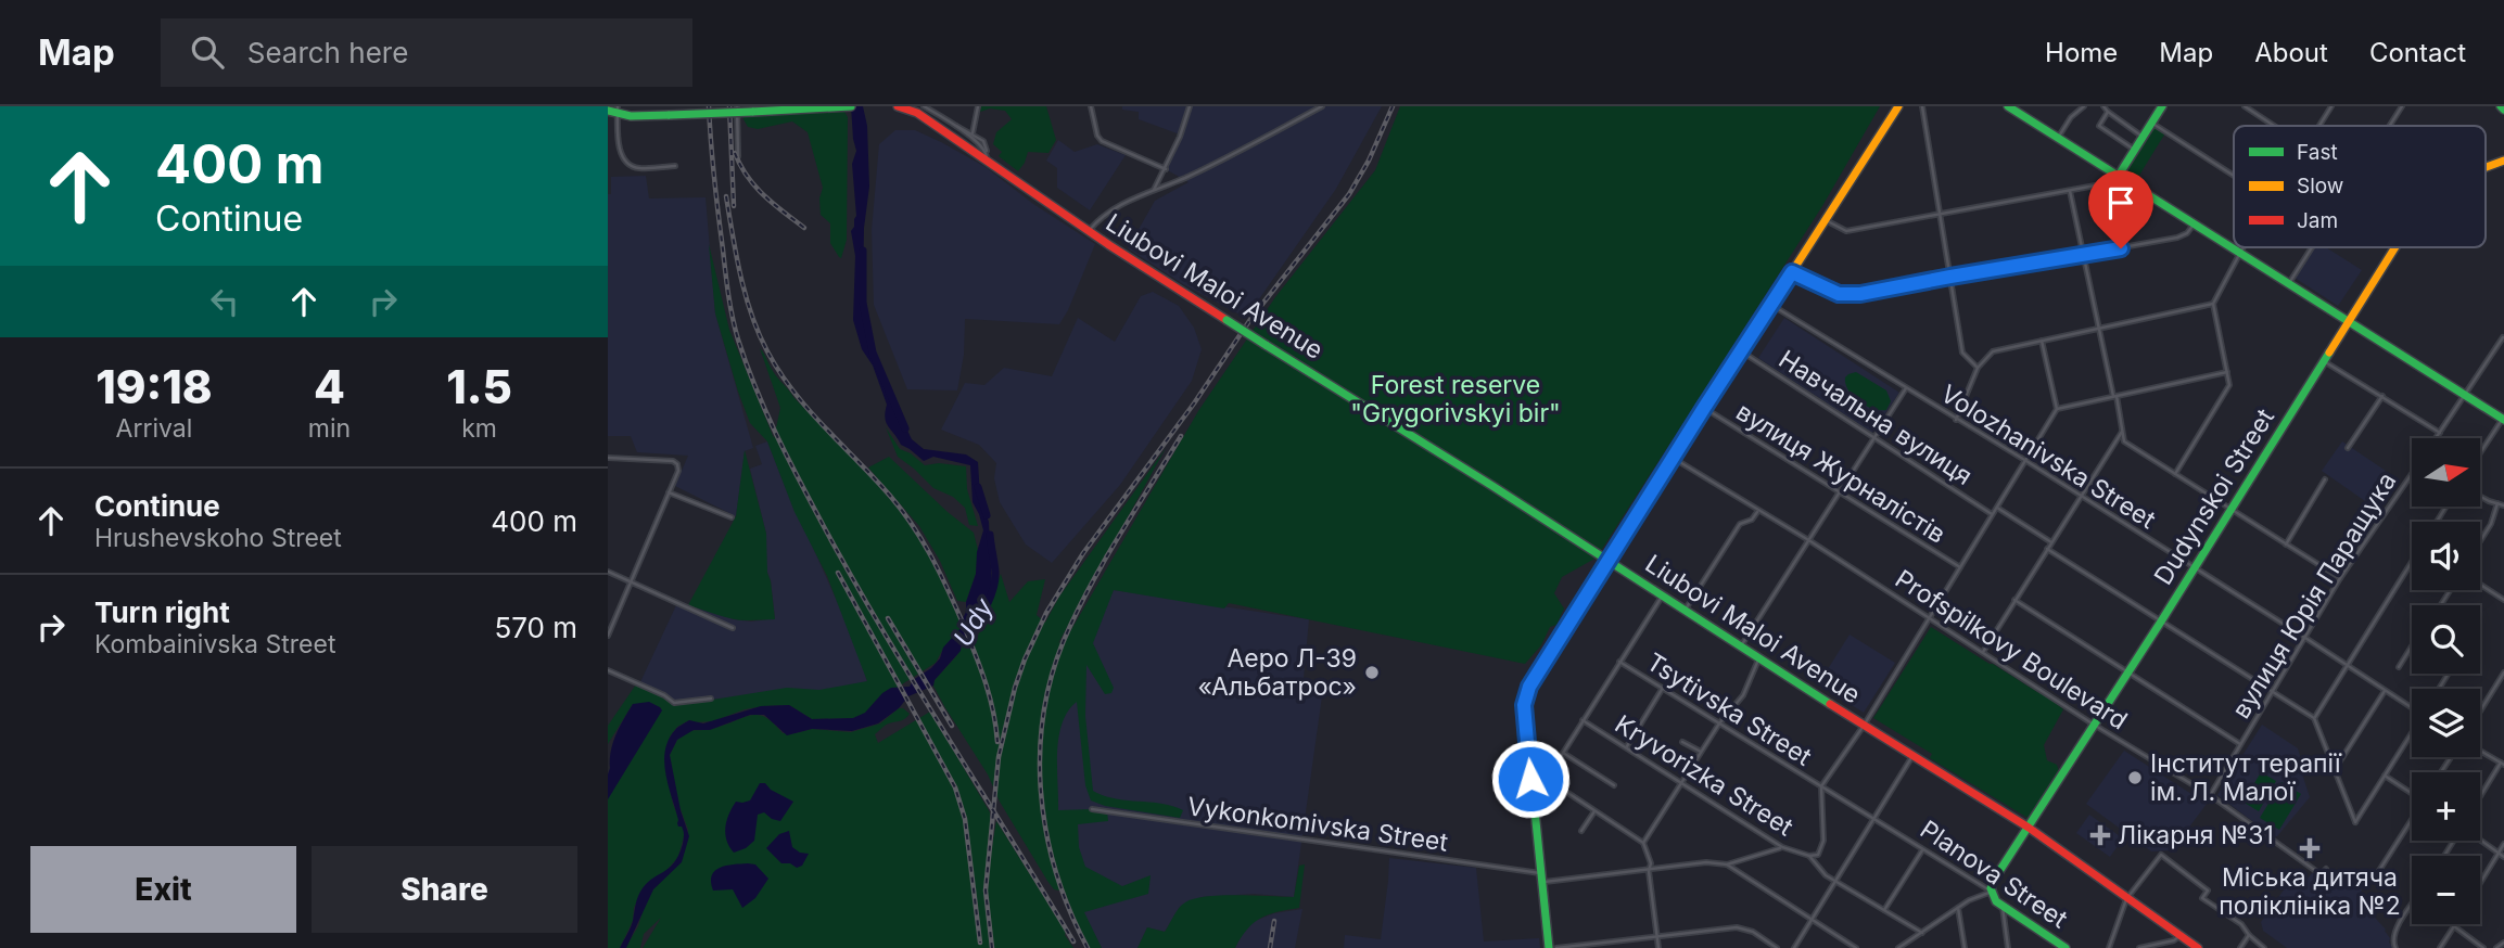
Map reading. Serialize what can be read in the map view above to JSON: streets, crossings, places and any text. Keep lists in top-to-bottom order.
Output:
{
  "streets": {
    "main road": ["Liubovi Maloi Avenue", "Dudynskoi Street", "Planova Street"],
    "street": [
      "Навчальна вулиця",
      "Volozhanivska Street",
      "вулиця Журналістів",
      "вулиця Юрія Паращука",
      "Profspilkovy Boulevard",
      "Tsytivska Street",
      "Kryvorizka Street",
      "Vykonkomivska Street"
    ]
  },
  "crossings": [
    ["Liubovi Maloi Avenue", "Dudynskoi Street"],
    ["Volozhanivska Street", "Dudynskoi Street"],
    ["Volozhanivska Street", "вулиця Юрія Паращука"],
    ["Dudynskoi Street", "Profspilkovy Boulevard"],
    ["Dudynskoi Street", "Planova Street"],
    ["вулиця Юрія Паращука", "Profspilkovy Boulevard"],
    ["Tsytivska Street", "Planova Street"],
    ["Kryvorizka Street", "Vykonkomivska Street"]
  ],
  "water": ["Udy"],
  "parks": ["Forest reserve \"Grygorivskyi bir\""],
  "places": {
    "other": ["Аеро Л-39 «Альбатрос»", "Інститут терапії ім. Л. Малої"],
    "health": ["Лікарня №31", "Міська дитяча поліклініка №2"]
  },
  "legend": ["Fast", "Slow", "Jam"],
  "north": "right",
  "page": {
    "header": "Map",
    "search": "Search here",
    "nav": [
      "Home",
      "Map",
      "About",
      "Contact"
    ],
    "turn": ["400 m", "Continue"],
    "eta": [
      "19:18",
      "Arrival",
      "4",
      "min",
      "1.5",
      "km"
    ],
    "map_buttons": ["+", "−"],
    "list": [
      {
        "name": "Continue",
        "note": "Hrushevskoho Street",
        "value": "400 m"
      },
      {
        "name": "Turn right",
        "note": "Kombainivska Street",
        "value": "570 m"
      }
    ],
    "buttons": ["Exit", "Share"]
  }
}
